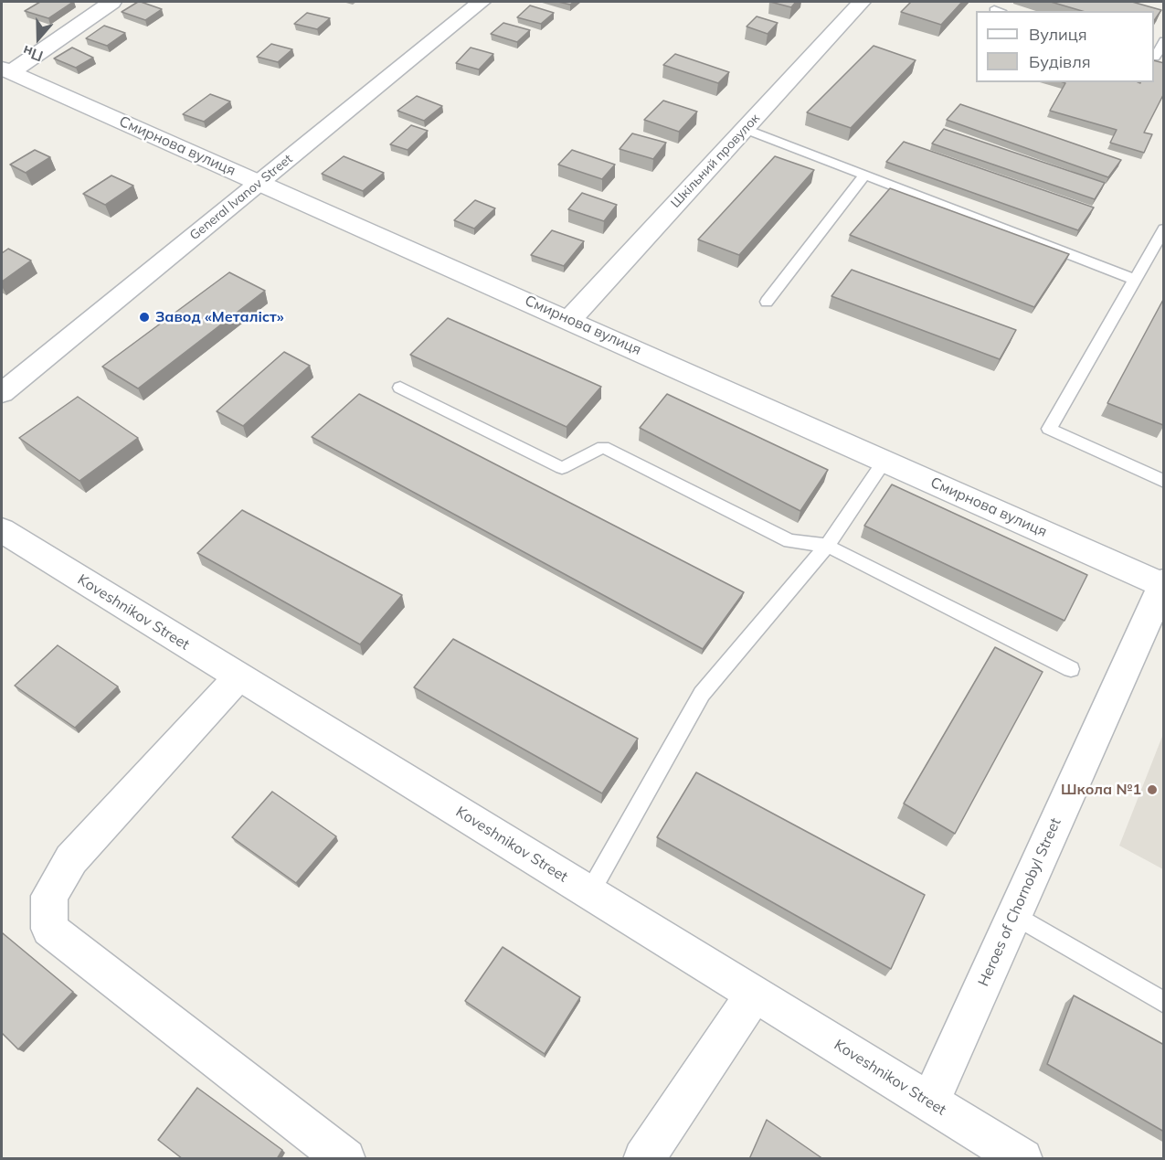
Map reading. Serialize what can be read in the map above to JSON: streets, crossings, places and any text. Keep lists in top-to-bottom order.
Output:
{
  "streets": {
    "street": [
      "Смирнова вулиця",
      "Шкільний провулок",
      "General Ivanov Street",
      "Koveshnikov Street",
      "Heroes of Chornobyl Street"
    ]
  },
  "crossings": [
    ["Смирнова вулиця", "Шкільний провулок"],
    ["Смирнова вулиця", "General Ivanov Street"],
    ["Смирнова вулиця", "Heroes of Chornobyl Street"],
    ["Koveshnikov Street", "Heroes of Chornobyl Street"]
  ],
  "places": ["Завод «Металіст»", "Школа №1"],
  "legend": ["Вулиця", "Будівля"],
  "north": "bottom"
}
